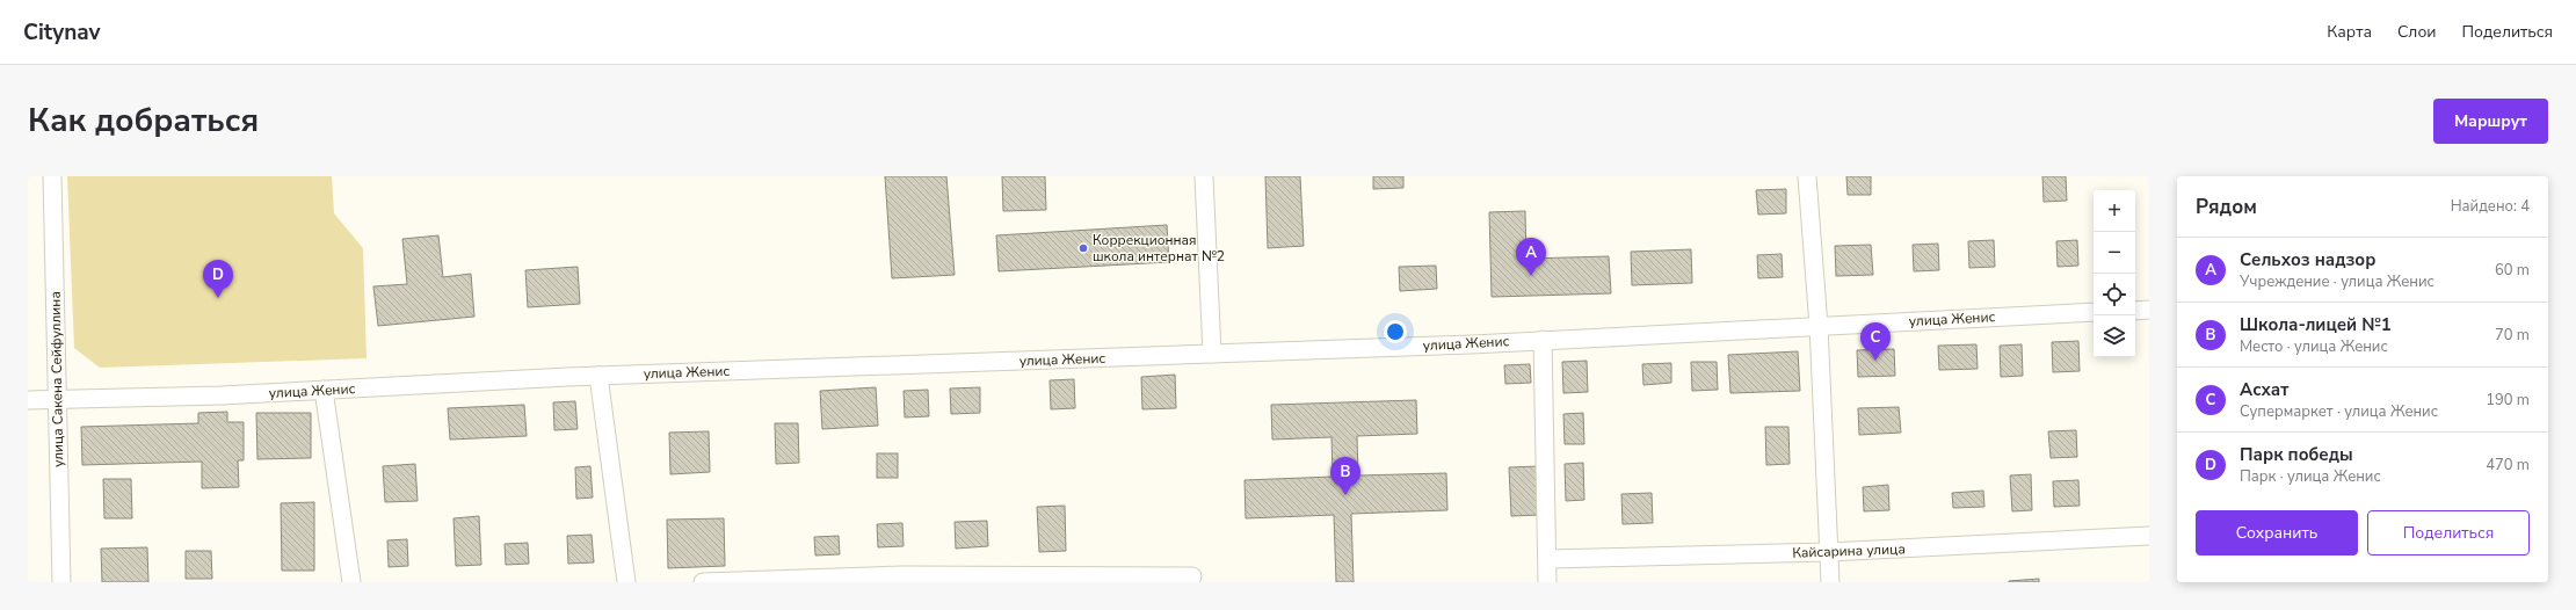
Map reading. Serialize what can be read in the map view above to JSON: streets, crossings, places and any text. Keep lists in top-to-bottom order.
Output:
{
  "streets": {
    "street": ["улица Женис", "улица Сакена Сейфуллина", "Кайсарина улица"]
  },
  "crossings": [
    ["улица Женис", "улица Сакена Сейфуллина"]
  ],
  "places": ["Коррекционная школа интернат №2"],
  "page": {
    "header": "Citynav",
    "nav": ["Карта", "Слои", "Поделиться"],
    "title": "Как добраться",
    "buttons": [
      "Маршрут",
      ["Сохранить", "Поделиться"]
    ],
    "heading": ["Рядом", "Найдено: 4"],
    "map_buttons": ["+", "−"],
    "list": [
      {
        "mark": "A",
        "name": "Сельхоз надзор",
        "note": "Учреждение · улица Женис",
        "value": "60 m"
      },
      {
        "mark": "B",
        "name": "Школа-лицей №1",
        "note": "Место · улица Женис",
        "value": "70 m"
      },
      {
        "mark": "C",
        "name": "Асхат",
        "note": "Супермаркет · улица Женис",
        "value": "190 m"
      },
      {
        "mark": "D",
        "name": "Парк победы",
        "note": "Парк · улица Женис",
        "value": "470 m"
      }
    ],
    "pins": [
      "A",
      "D",
      "C",
      "B"
    ]
  }
}
